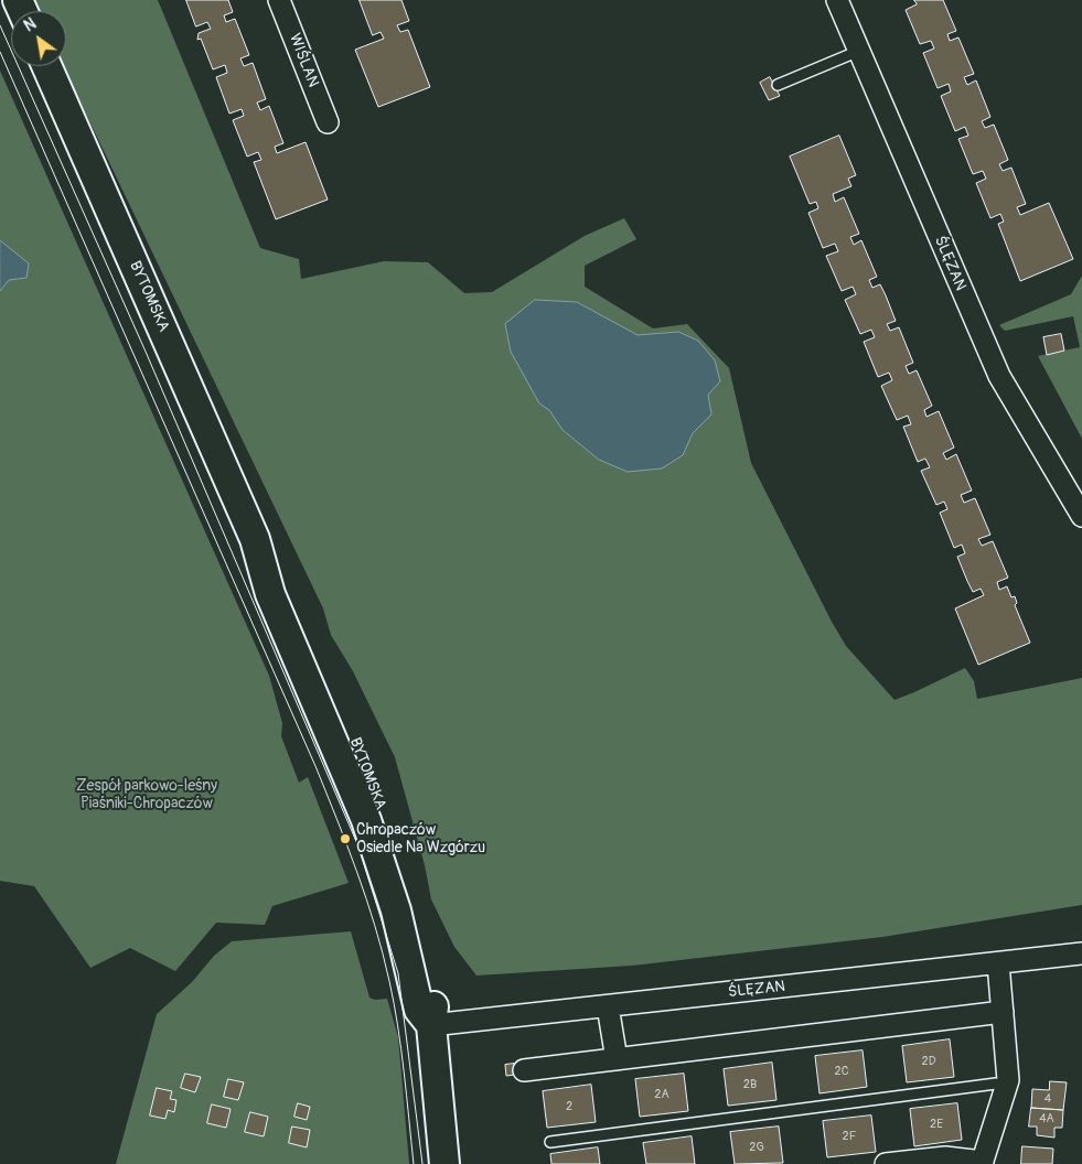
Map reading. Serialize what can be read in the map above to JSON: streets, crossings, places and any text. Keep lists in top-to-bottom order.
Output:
{
  "streets": {
    "main road": ["BYTOMSKA"],
    "street": ["WIŚLAN", "ŚLĘZAN"]
  },
  "crossings": [
    ["ŚLĘZAN", "BYTOMSKA"]
  ],
  "parks": ["Zespół parkowo-leśny Piaśniki-Chropaczów"],
  "places": ["Chropaczów Osiedle Na Wzgórzu"],
  "house_numbers": [
    "2D",
    "2C",
    "2B",
    "2A",
    "4",
    "2",
    "4A",
    "2E",
    "2F",
    "2G"
  ],
  "north": "top left"
}
